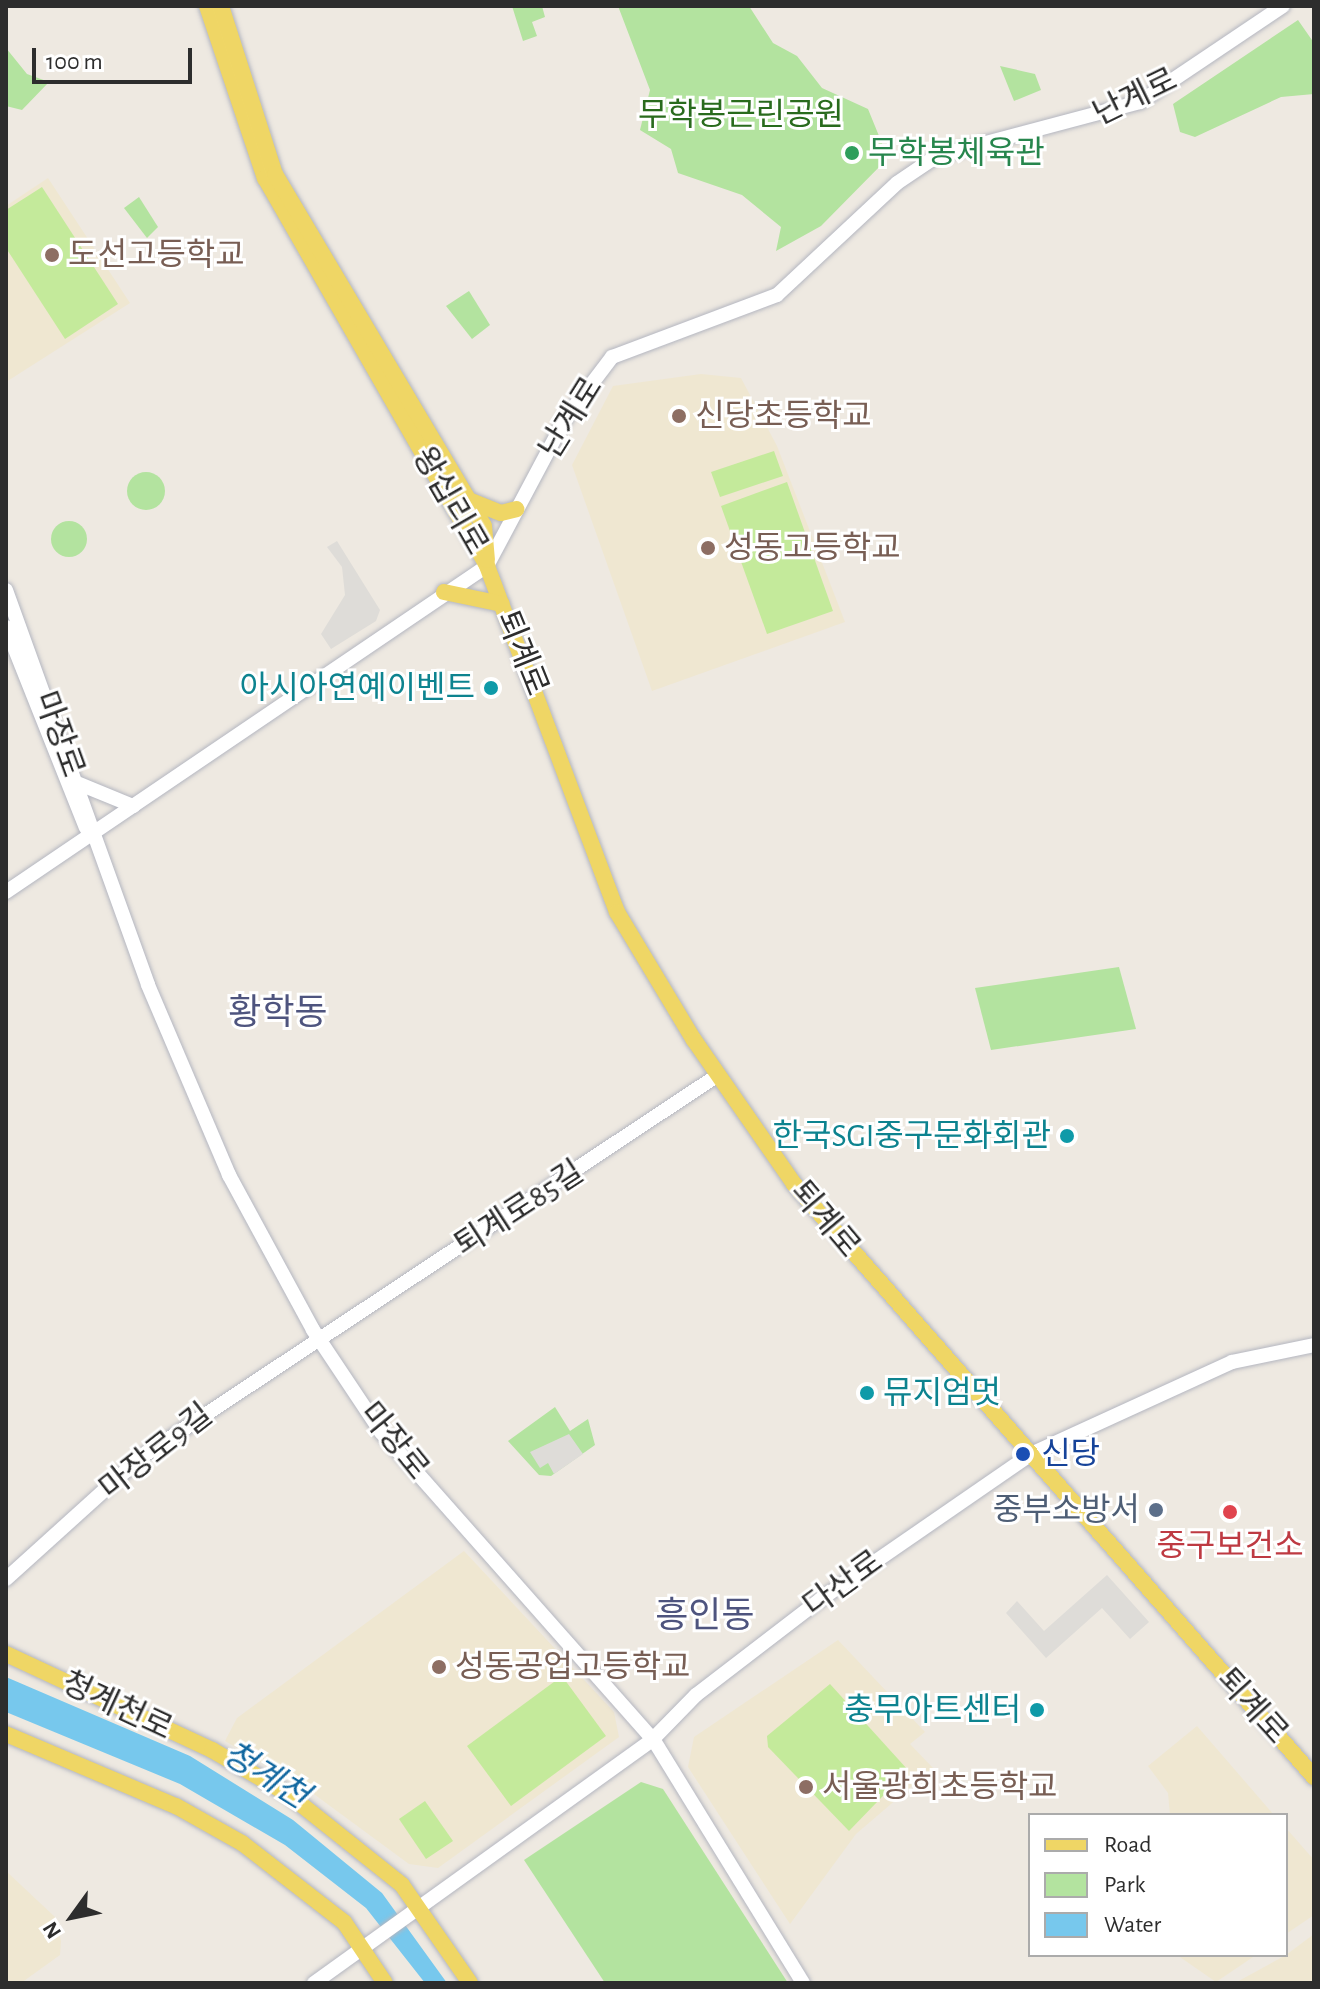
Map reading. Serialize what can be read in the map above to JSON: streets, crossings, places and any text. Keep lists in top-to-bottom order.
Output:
{
  "streets": {
    "main road": [
      "난계로",
      "왕십리로",
      "퇴계로",
      "마장로",
      "퇴계로85길",
      "마장로9길",
      "다산로",
      "청계천로"
    ]
  },
  "crossings": [
    ["난계로", "왕십리로"],
    ["난계로", "퇴계로"],
    ["왕십리로", "퇴계로"],
    ["퇴계로", "퇴계로85길"],
    ["퇴계로", "다산로"],
    ["마장로", "퇴계로85길"],
    ["마장로", "마장로9길"],
    ["마장로", "다산로"],
    ["퇴계로85길", "마장로9길"],
    ["다산로", "청계천로"]
  ],
  "districts": ["황학동", "흥인동"],
  "water": ["청계천"],
  "parks": ["무학봉근린공원"],
  "places": [
    "무학봉체육관",
    "도선고등학교",
    "신당초등학교",
    "성동고등학교",
    "아시아연예이벤트",
    "한국SGI중구문화회관",
    "뮤지엄멋",
    "신당",
    "중부소방서",
    "중구보건소",
    "성동공업고등학교",
    "충무아트센터",
    "서울광희초등학교"
  ],
  "legend": ["Road", "Park", "Water"],
  "scale_bar": "100 m",
  "north": "bottom left"
}
